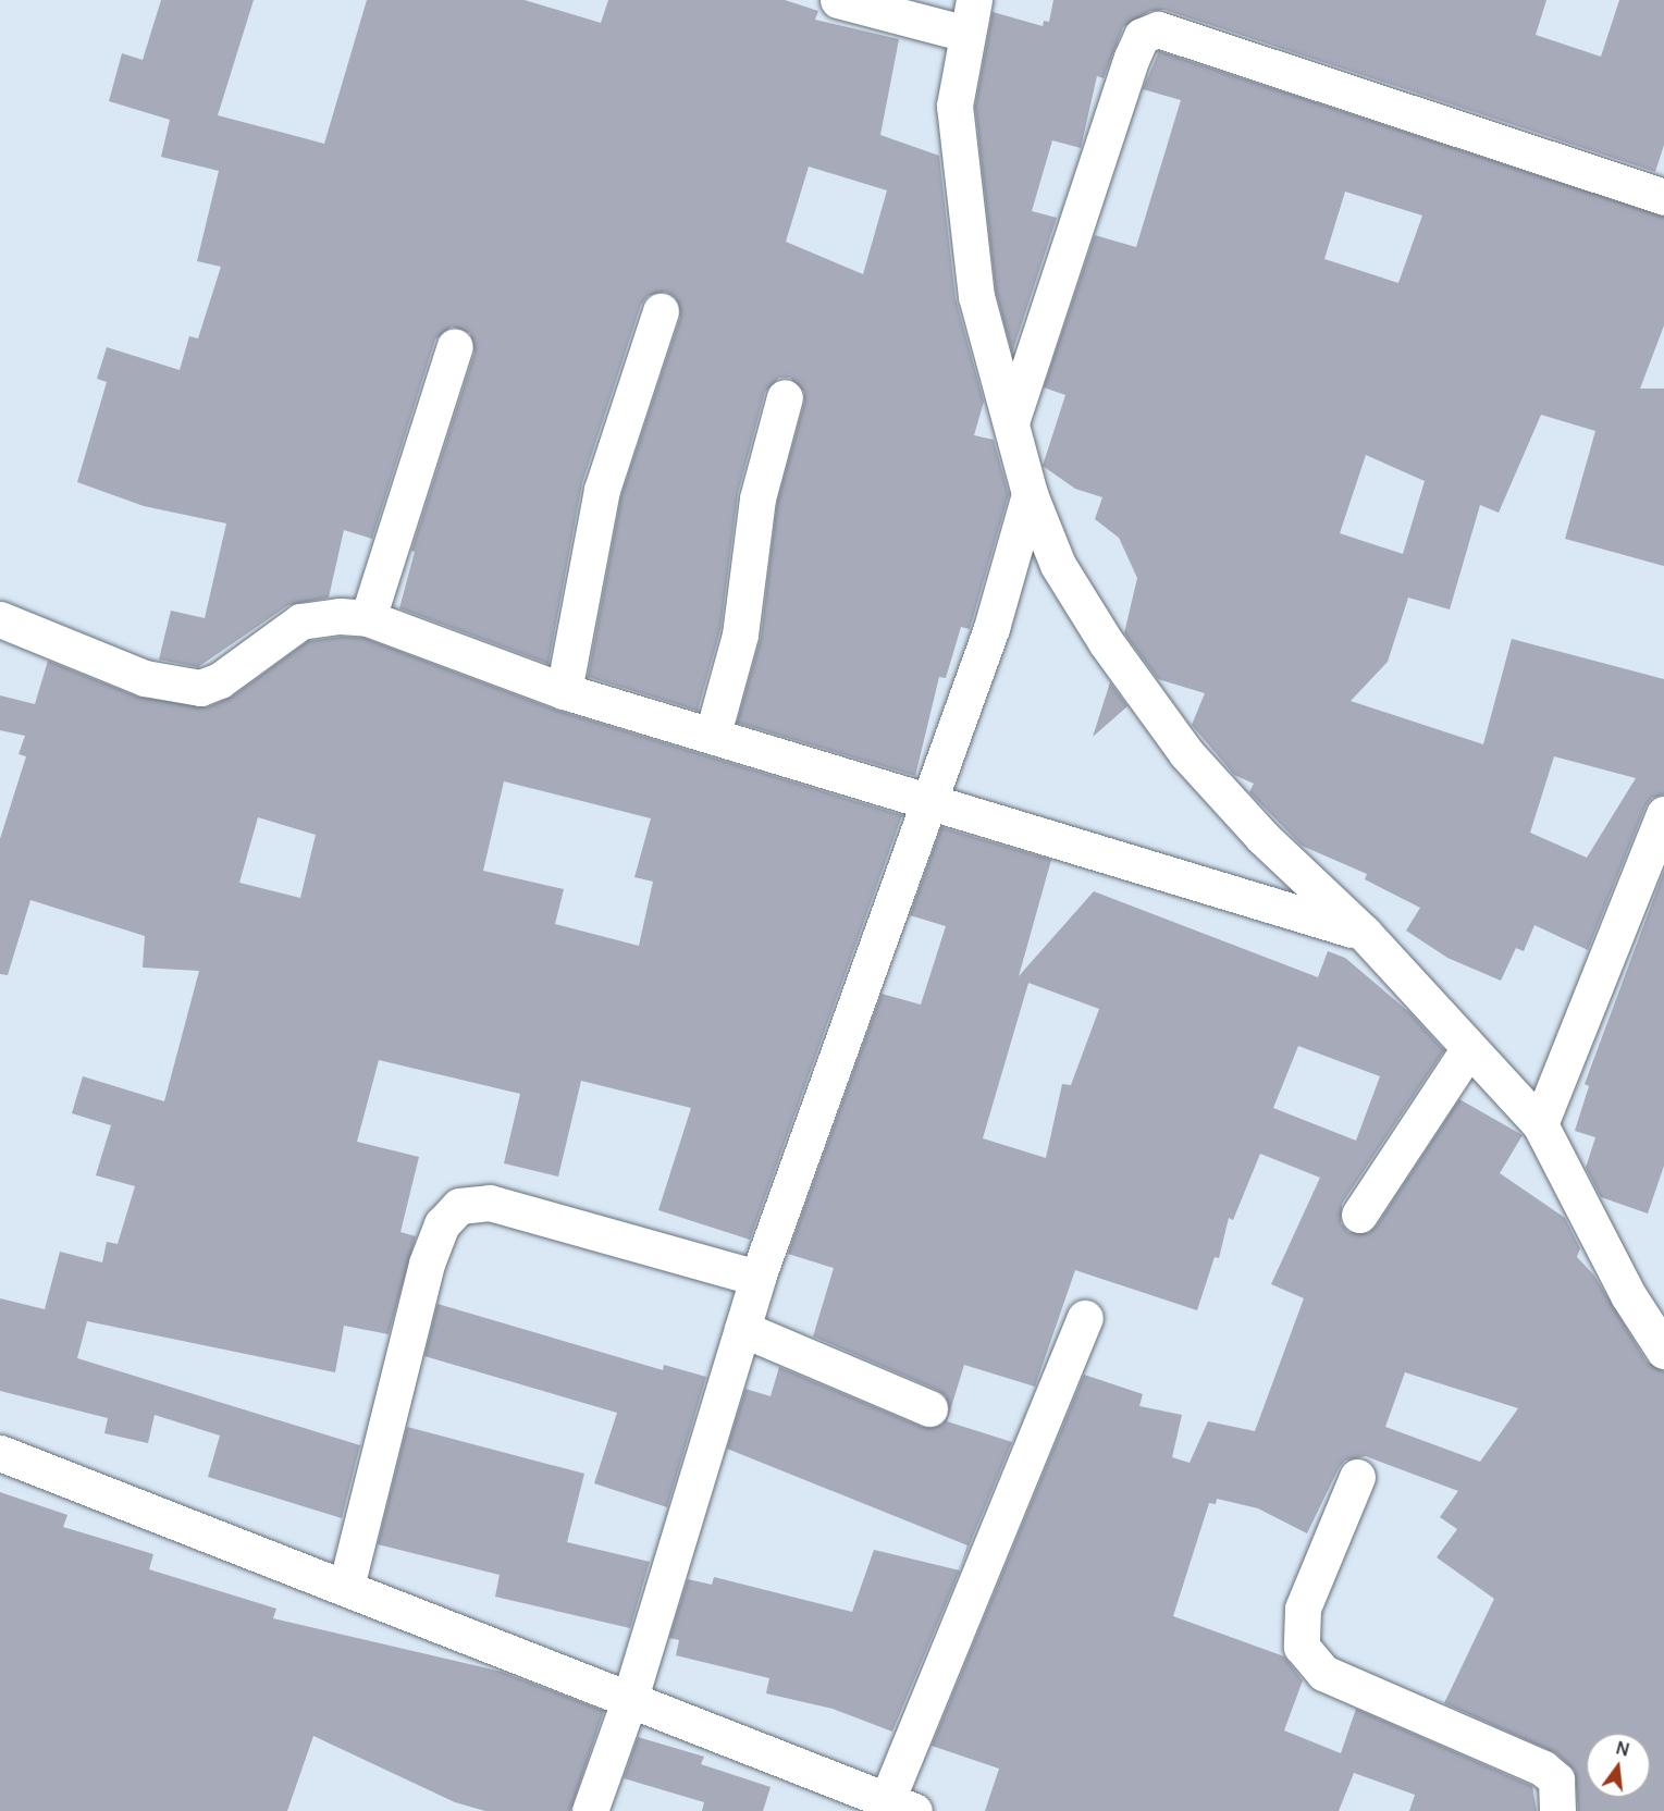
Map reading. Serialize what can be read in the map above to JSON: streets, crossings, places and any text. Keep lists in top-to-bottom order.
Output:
{
  "north": "top"
}
